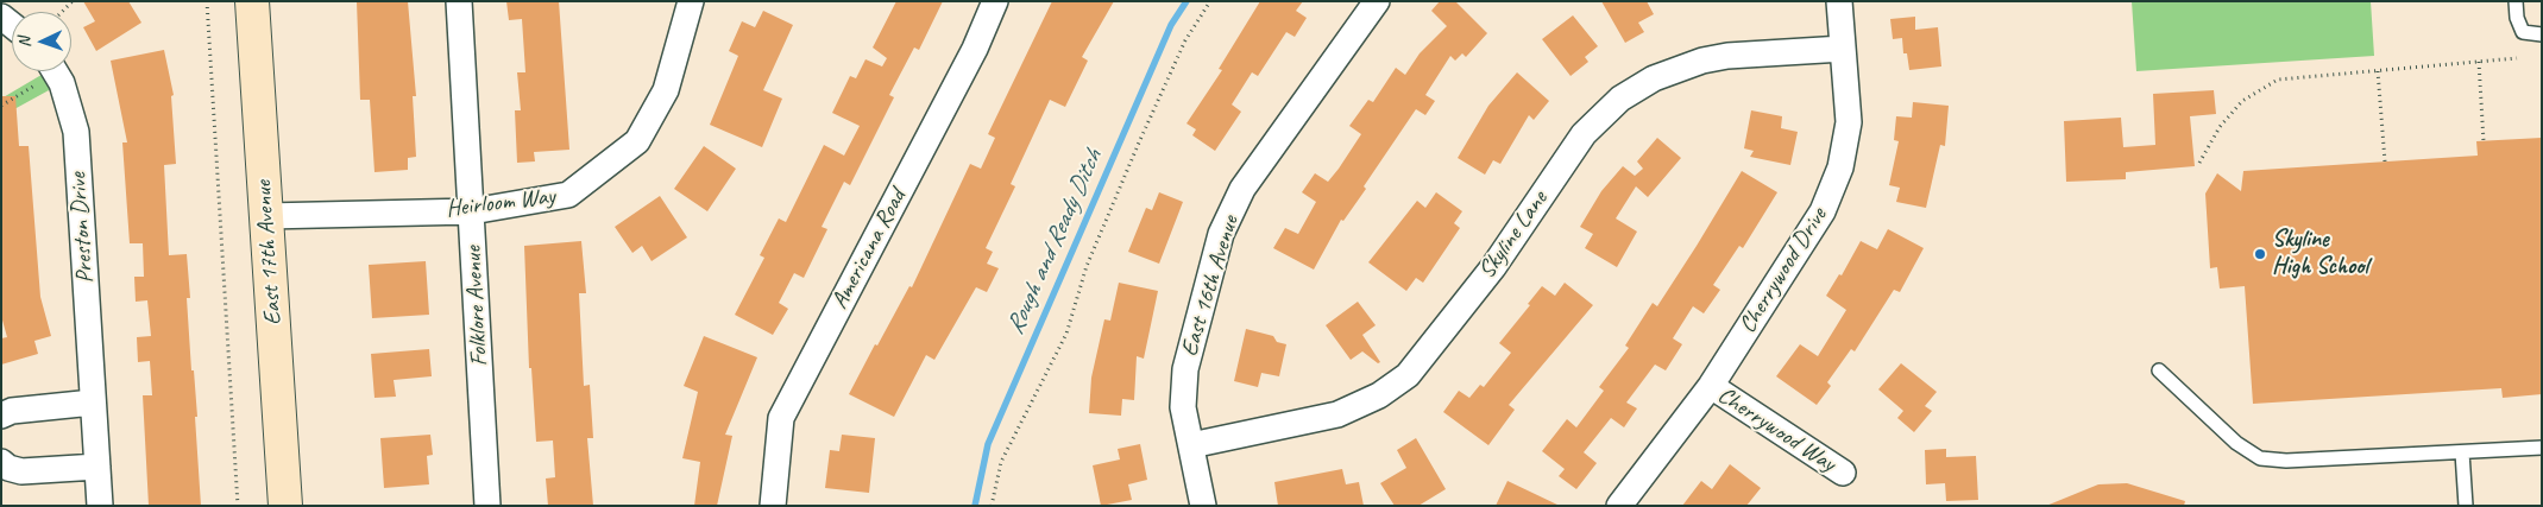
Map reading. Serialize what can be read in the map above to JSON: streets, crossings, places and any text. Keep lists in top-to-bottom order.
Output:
{
  "streets": {
    "main road": ["East 17th Avenue"],
    "street": [
      "Heirloom Way",
      "Preston Drive",
      "Skyline Lane",
      "Americana Road",
      "Cherrywood Drive",
      "East 16th Avenue",
      "Folklore Avenue",
      "Cherrywood Way"
    ]
  },
  "crossings": [
    ["Heirloom Way", "East 17th Avenue"],
    ["Heirloom Way", "Folklore Avenue"],
    ["Skyline Lane", "Cherrywood Drive"],
    ["Skyline Lane", "East 16th Avenue"],
    ["Cherrywood Drive", "Cherrywood Way"]
  ],
  "water": ["Rough and Ready Ditch"],
  "places": ["Skyline High School"],
  "north": "left"
}
